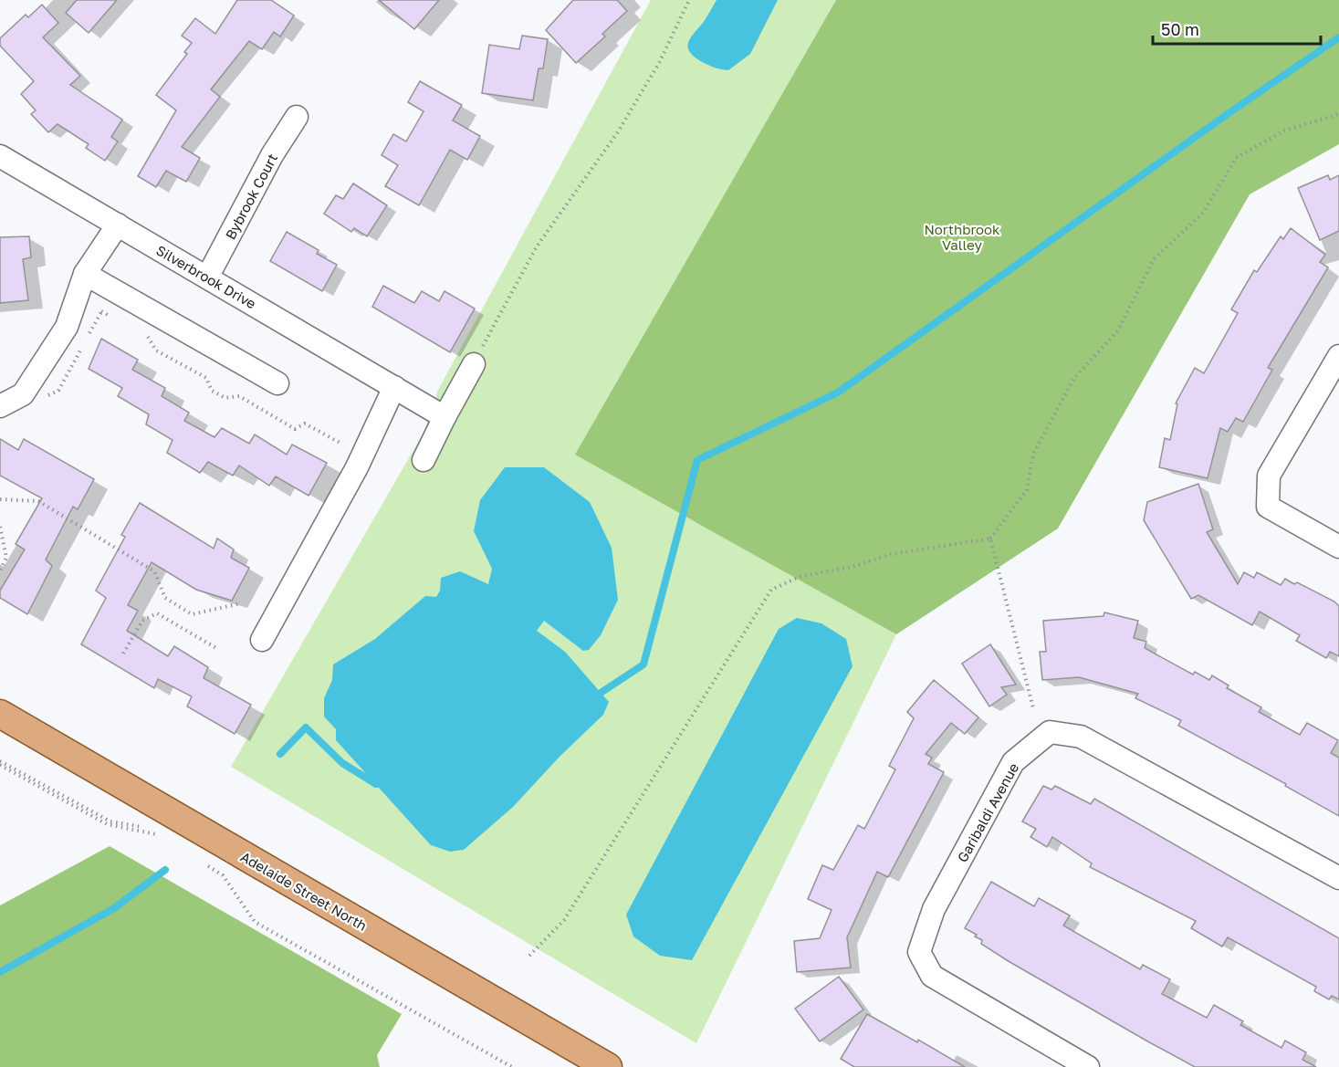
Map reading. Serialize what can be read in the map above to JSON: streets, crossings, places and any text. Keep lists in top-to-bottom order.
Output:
{
  "streets": {
    "main road": ["Adelaide Street North"],
    "street": ["Bybrook Court", "Silverbrook Drive", "Garibaldi Avenue"]
  },
  "crossings": [
    ["Bybrook Court", "Silverbrook Drive"]
  ],
  "parks": ["Northbrook Valley"],
  "scale_bar": "50 m"
}
